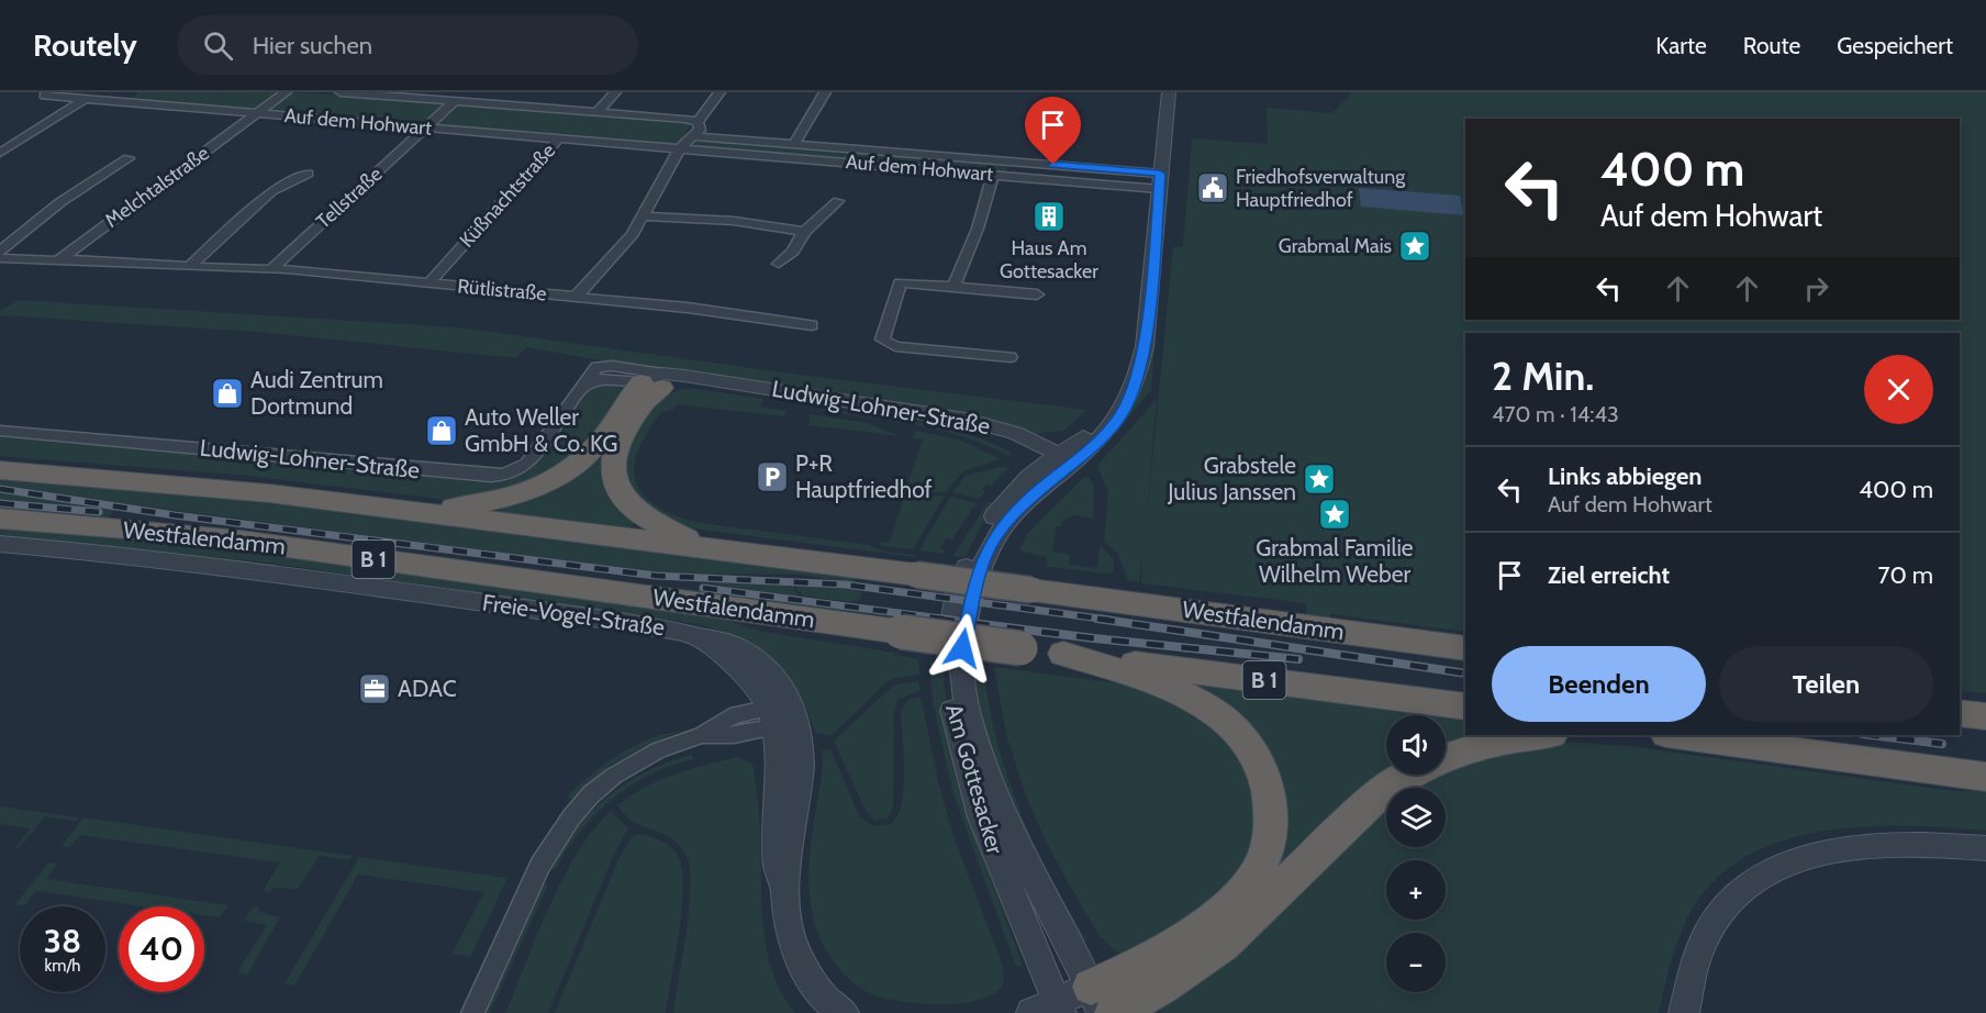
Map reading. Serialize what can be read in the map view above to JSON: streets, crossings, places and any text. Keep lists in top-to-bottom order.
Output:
{
  "streets": {
    "highway": ["Westfalendamm", "B 1"],
    "street": [
      "Auf dem Hohwart",
      "Melchtalstraße",
      "Küßnachtstraße",
      "Tellstraße",
      "Rütlistraße",
      "Ludwig-Lohner-Straße",
      "Freie-Vogel-Straße",
      "Am Gottesacker"
    ]
  },
  "crossings": [
    ["Auf dem Hohwart", "Melchtalstraße"],
    ["Auf dem Hohwart", "Küßnachtstraße"],
    ["Auf dem Hohwart", "Tellstraße"],
    ["Auf dem Hohwart", "Am Gottesacker"],
    ["Melchtalstraße", "Rütlistraße"],
    ["Küßnachtstraße", "Rütlistraße"],
    ["Tellstraße", "Rütlistraße"],
    ["Ludwig-Lohner-Straße", "Am Gottesacker"]
  ],
  "places": {
    "public building": ["Friedhofsverwaltung Hauptfriedhof"],
    "building": ["Haus Am Gottesacker"],
    "place": ["Grabmal Mais", "Grabstele Julius Janssen", "Grabmal Familie Wilhelm Weber"],
    "shop": ["Audi Zentrum Dortmund", "Auto Weller GmbH & Co. KG"],
    "parking": ["P+R Hauptfriedhof"],
    "office": ["ADAC"]
  },
  "page": {
    "header": "Routely",
    "search": "Hier suchen",
    "nav": ["Karte", "Route", "Gespeichert"],
    "turn": ["400 m", "Auf dem Hohwart"],
    "heading": ["2 Min.", "470 m · 14:43"],
    "list": [
      {
        "name": "Links abbiegen",
        "note": "Auf dem Hohwart",
        "value": "400 m"
      },
      {
        "name": "Ziel erreicht",
        "value": "70 m"
      }
    ],
    "buttons": ["Beenden", "Teilen"],
    "map_buttons": ["+", "−"],
    "speed": "38 km/h",
    "limit": "40"
  }
}
